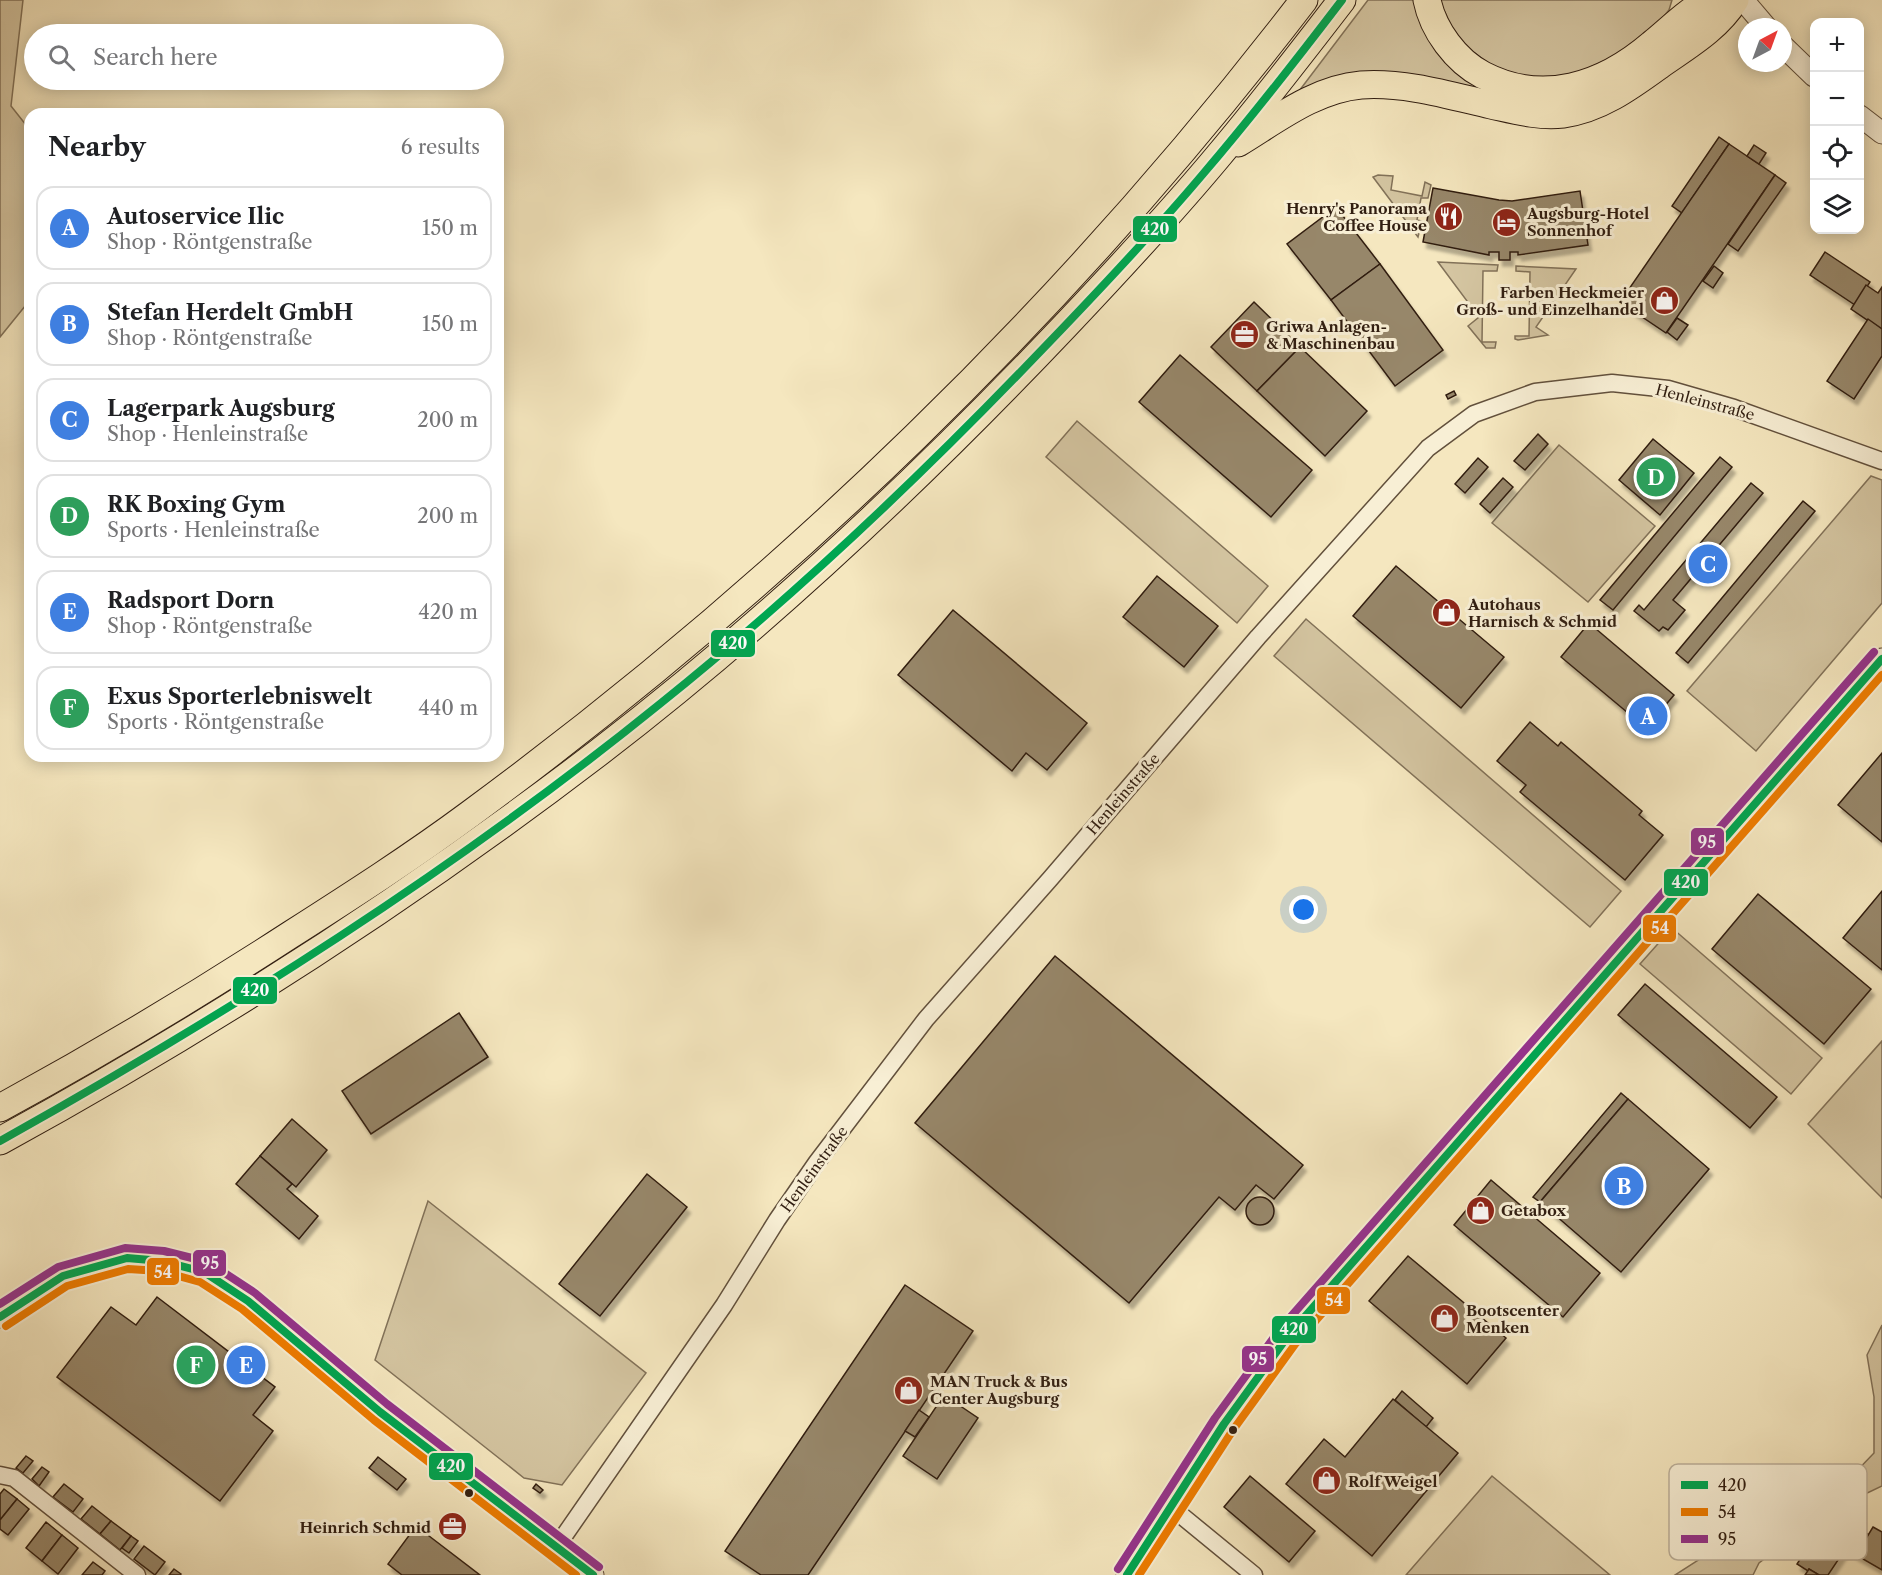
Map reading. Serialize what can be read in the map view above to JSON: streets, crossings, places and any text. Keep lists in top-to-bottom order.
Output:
{
  "streets": {
    "street": ["Henleinstraße"]
  },
  "places": {
    "restaurant": ["Henry's Panorama Coffee House"],
    "hotel": ["Augsburg-Hotel Sonnenhof"],
    "shop": [
      "Farben Heckmeier Groß- und Einzelhandel",
      "Autohaus Harnisch & Schmid",
      "Getabox",
      "Bootscenter Menken",
      "MAN Truck & Bus Center Augsburg",
      "Rolf Weigel"
    ],
    "office": ["Griwa Anlagen- & Maschinenbau", "Heinrich Schmid"]
  },
  "lines": ["transit line 420", "transit line 95", "transit line 54"],
  "legend": ["420", "54", "95"],
  "north": "top right",
  "page": {
    "map_buttons": ["+", "−"],
    "search": "Search here",
    "heading": ["Nearby", "6 results"],
    "list": [
      {
        "mark": "A",
        "name": "Autoservice Ilic",
        "note": "Shop · Röntgenstraße",
        "value": "150 m"
      },
      {
        "mark": "B",
        "name": "Stefan Herdelt GmbH",
        "note": "Shop · Röntgenstraße",
        "value": "150 m"
      },
      {
        "mark": "C",
        "name": "Lagerpark Augsburg",
        "note": "Shop · Henleinstraße",
        "value": "200 m"
      },
      {
        "mark": "D",
        "name": "RK Boxing Gym",
        "note": "Sports · Henleinstraße",
        "value": "200 m"
      },
      {
        "mark": "E",
        "name": "Radsport Dorn",
        "note": "Shop · Röntgenstraße",
        "value": "420 m"
      },
      {
        "mark": "F",
        "name": "Exus Sporterlebniswelt",
        "note": "Sports · Röntgenstraße",
        "value": "440 m"
      }
    ],
    "pins": [
      "D",
      "C",
      "A",
      "B",
      "E",
      "F"
    ]
  }
}
